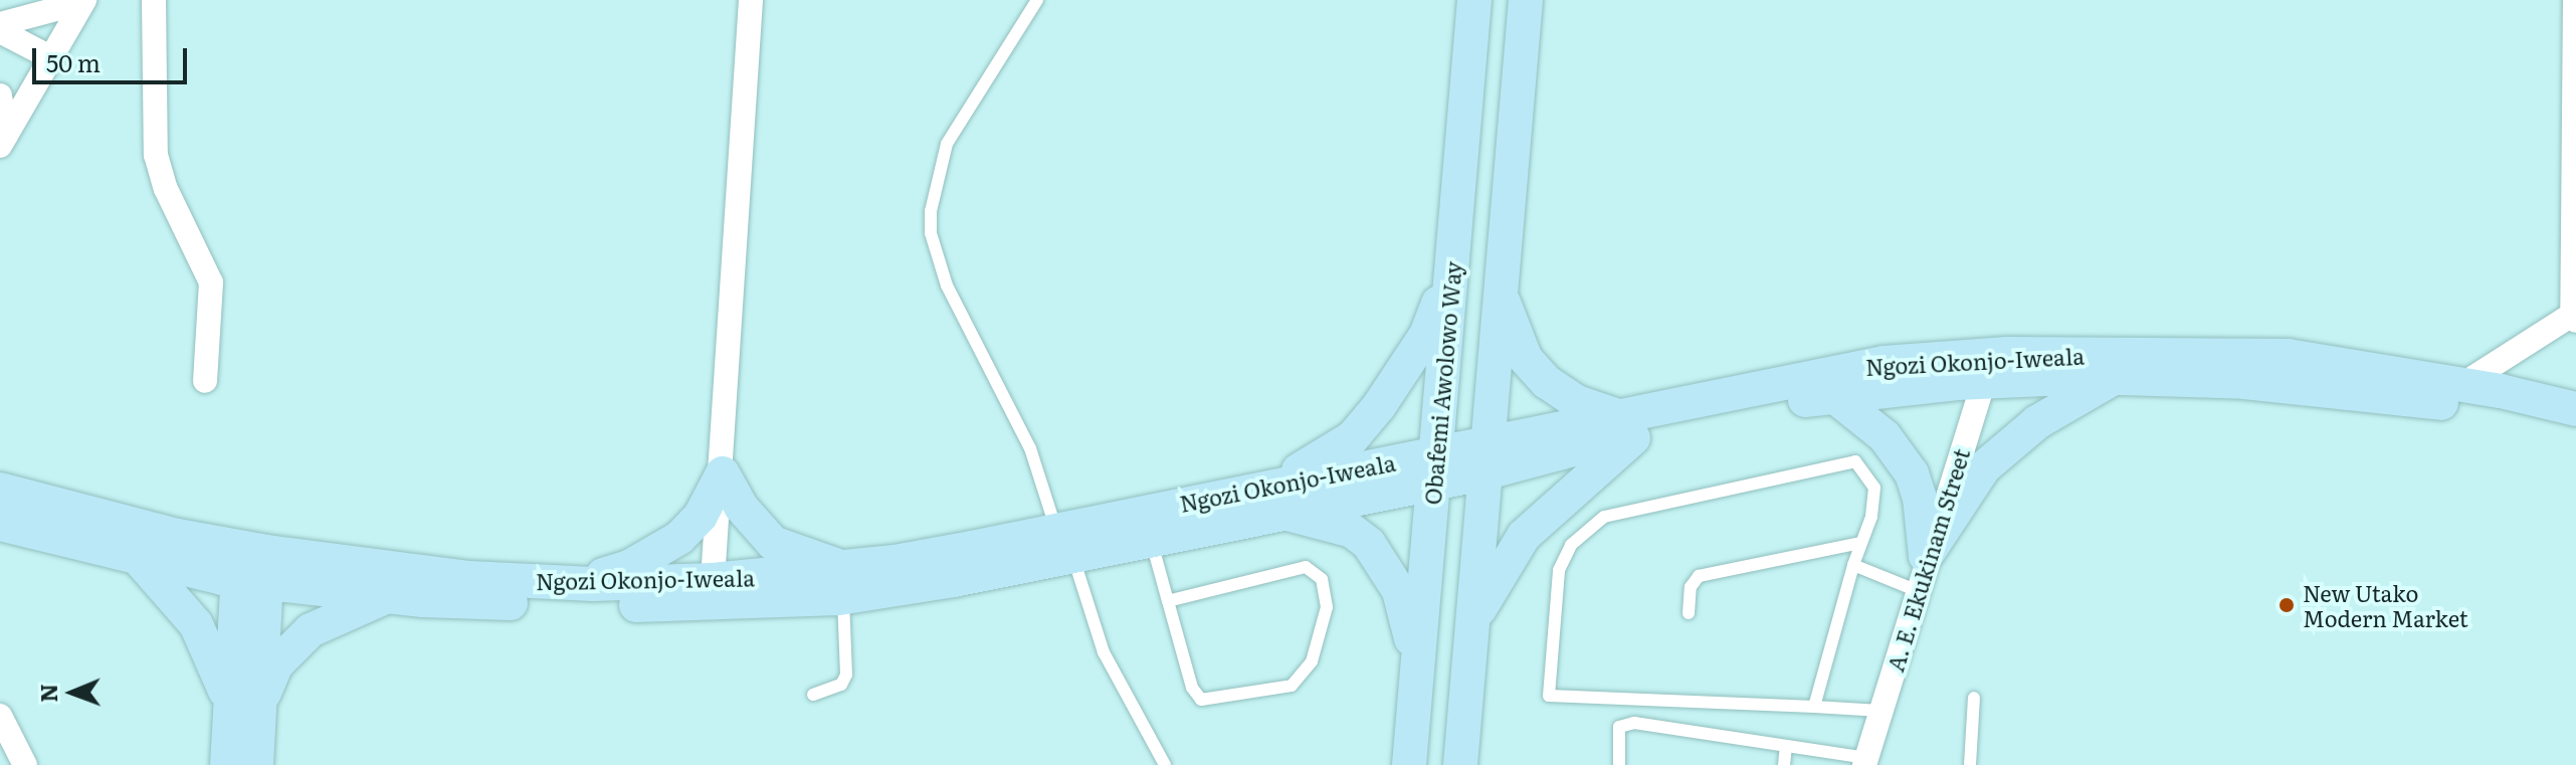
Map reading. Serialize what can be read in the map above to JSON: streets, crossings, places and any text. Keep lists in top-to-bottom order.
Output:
{
  "streets": {
    "street": ["Ngozi Okonjo-Iweala", "Obafemi Awolowo Way", "A. E. Ekukinam Street"]
  },
  "crossings": [
    ["Ngozi Okonjo-Iweala", "Obafemi Awolowo Way"],
    ["Ngozi Okonjo-Iweala", "A. E. Ekukinam Street"]
  ],
  "places": ["New Utako Modern Market"],
  "scale_bar": "50 m",
  "north": "left"
}
